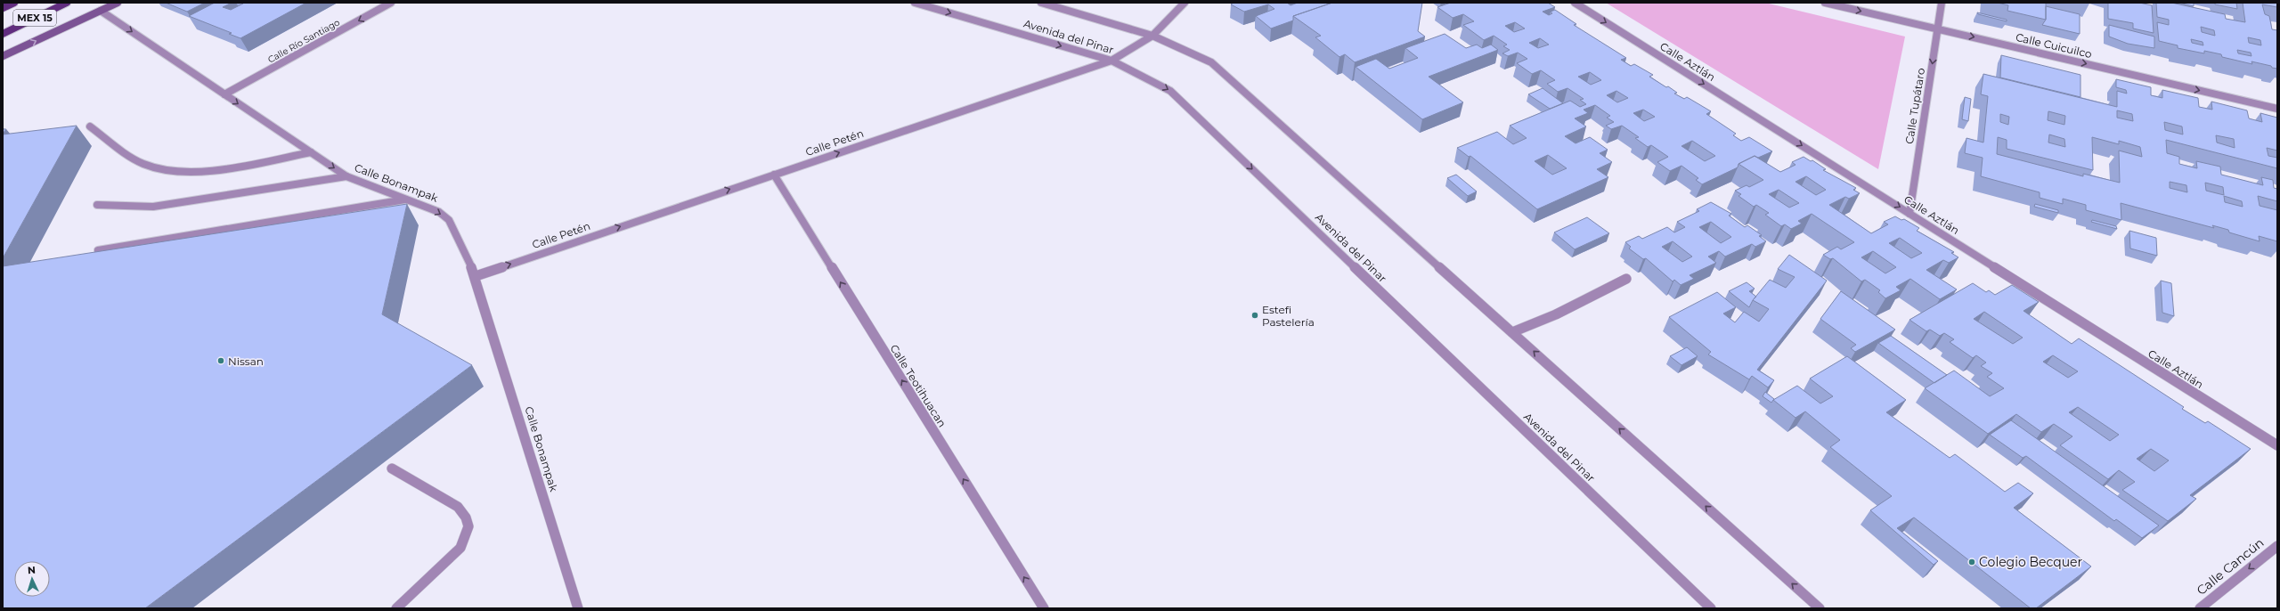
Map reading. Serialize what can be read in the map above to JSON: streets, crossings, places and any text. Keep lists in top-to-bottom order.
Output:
{
  "streets": {
    "main road": ["MEX 15"],
    "street": [
      "Avenida del Pinar",
      "Calle Río Santiago",
      "Calle Cuicuilco",
      "Calle Aztlán",
      "Calle Tupátaro",
      "Calle Petén",
      "Calle Bonampak",
      "Calle Teotihuacan",
      "Calle Cancún"
    ]
  },
  "crossings": [
    ["Avenida del Pinar", "Calle Petén"],
    ["Calle Río Santiago", "Calle Bonampak"],
    ["Calle Cuicuilco", "Calle Tupátaro"],
    ["Calle Aztlán", "Calle Tupátaro"],
    ["Calle Petén", "Calle Bonampak"],
    ["Calle Petén", "Calle Teotihuacan"]
  ],
  "one_way": [
    "Calle Río Santiago",
    "Calle Cuicuilco",
    "Calle Aztlán",
    "Calle Tupátaro",
    "Calle Petén",
    "Calle Bonampak",
    "Calle Teotihuacan",
    "Calle Cancún"
  ],
  "places": ["Estefi Pastelería", "Nissan", "Colegio Becquer"],
  "north": "top"
}
